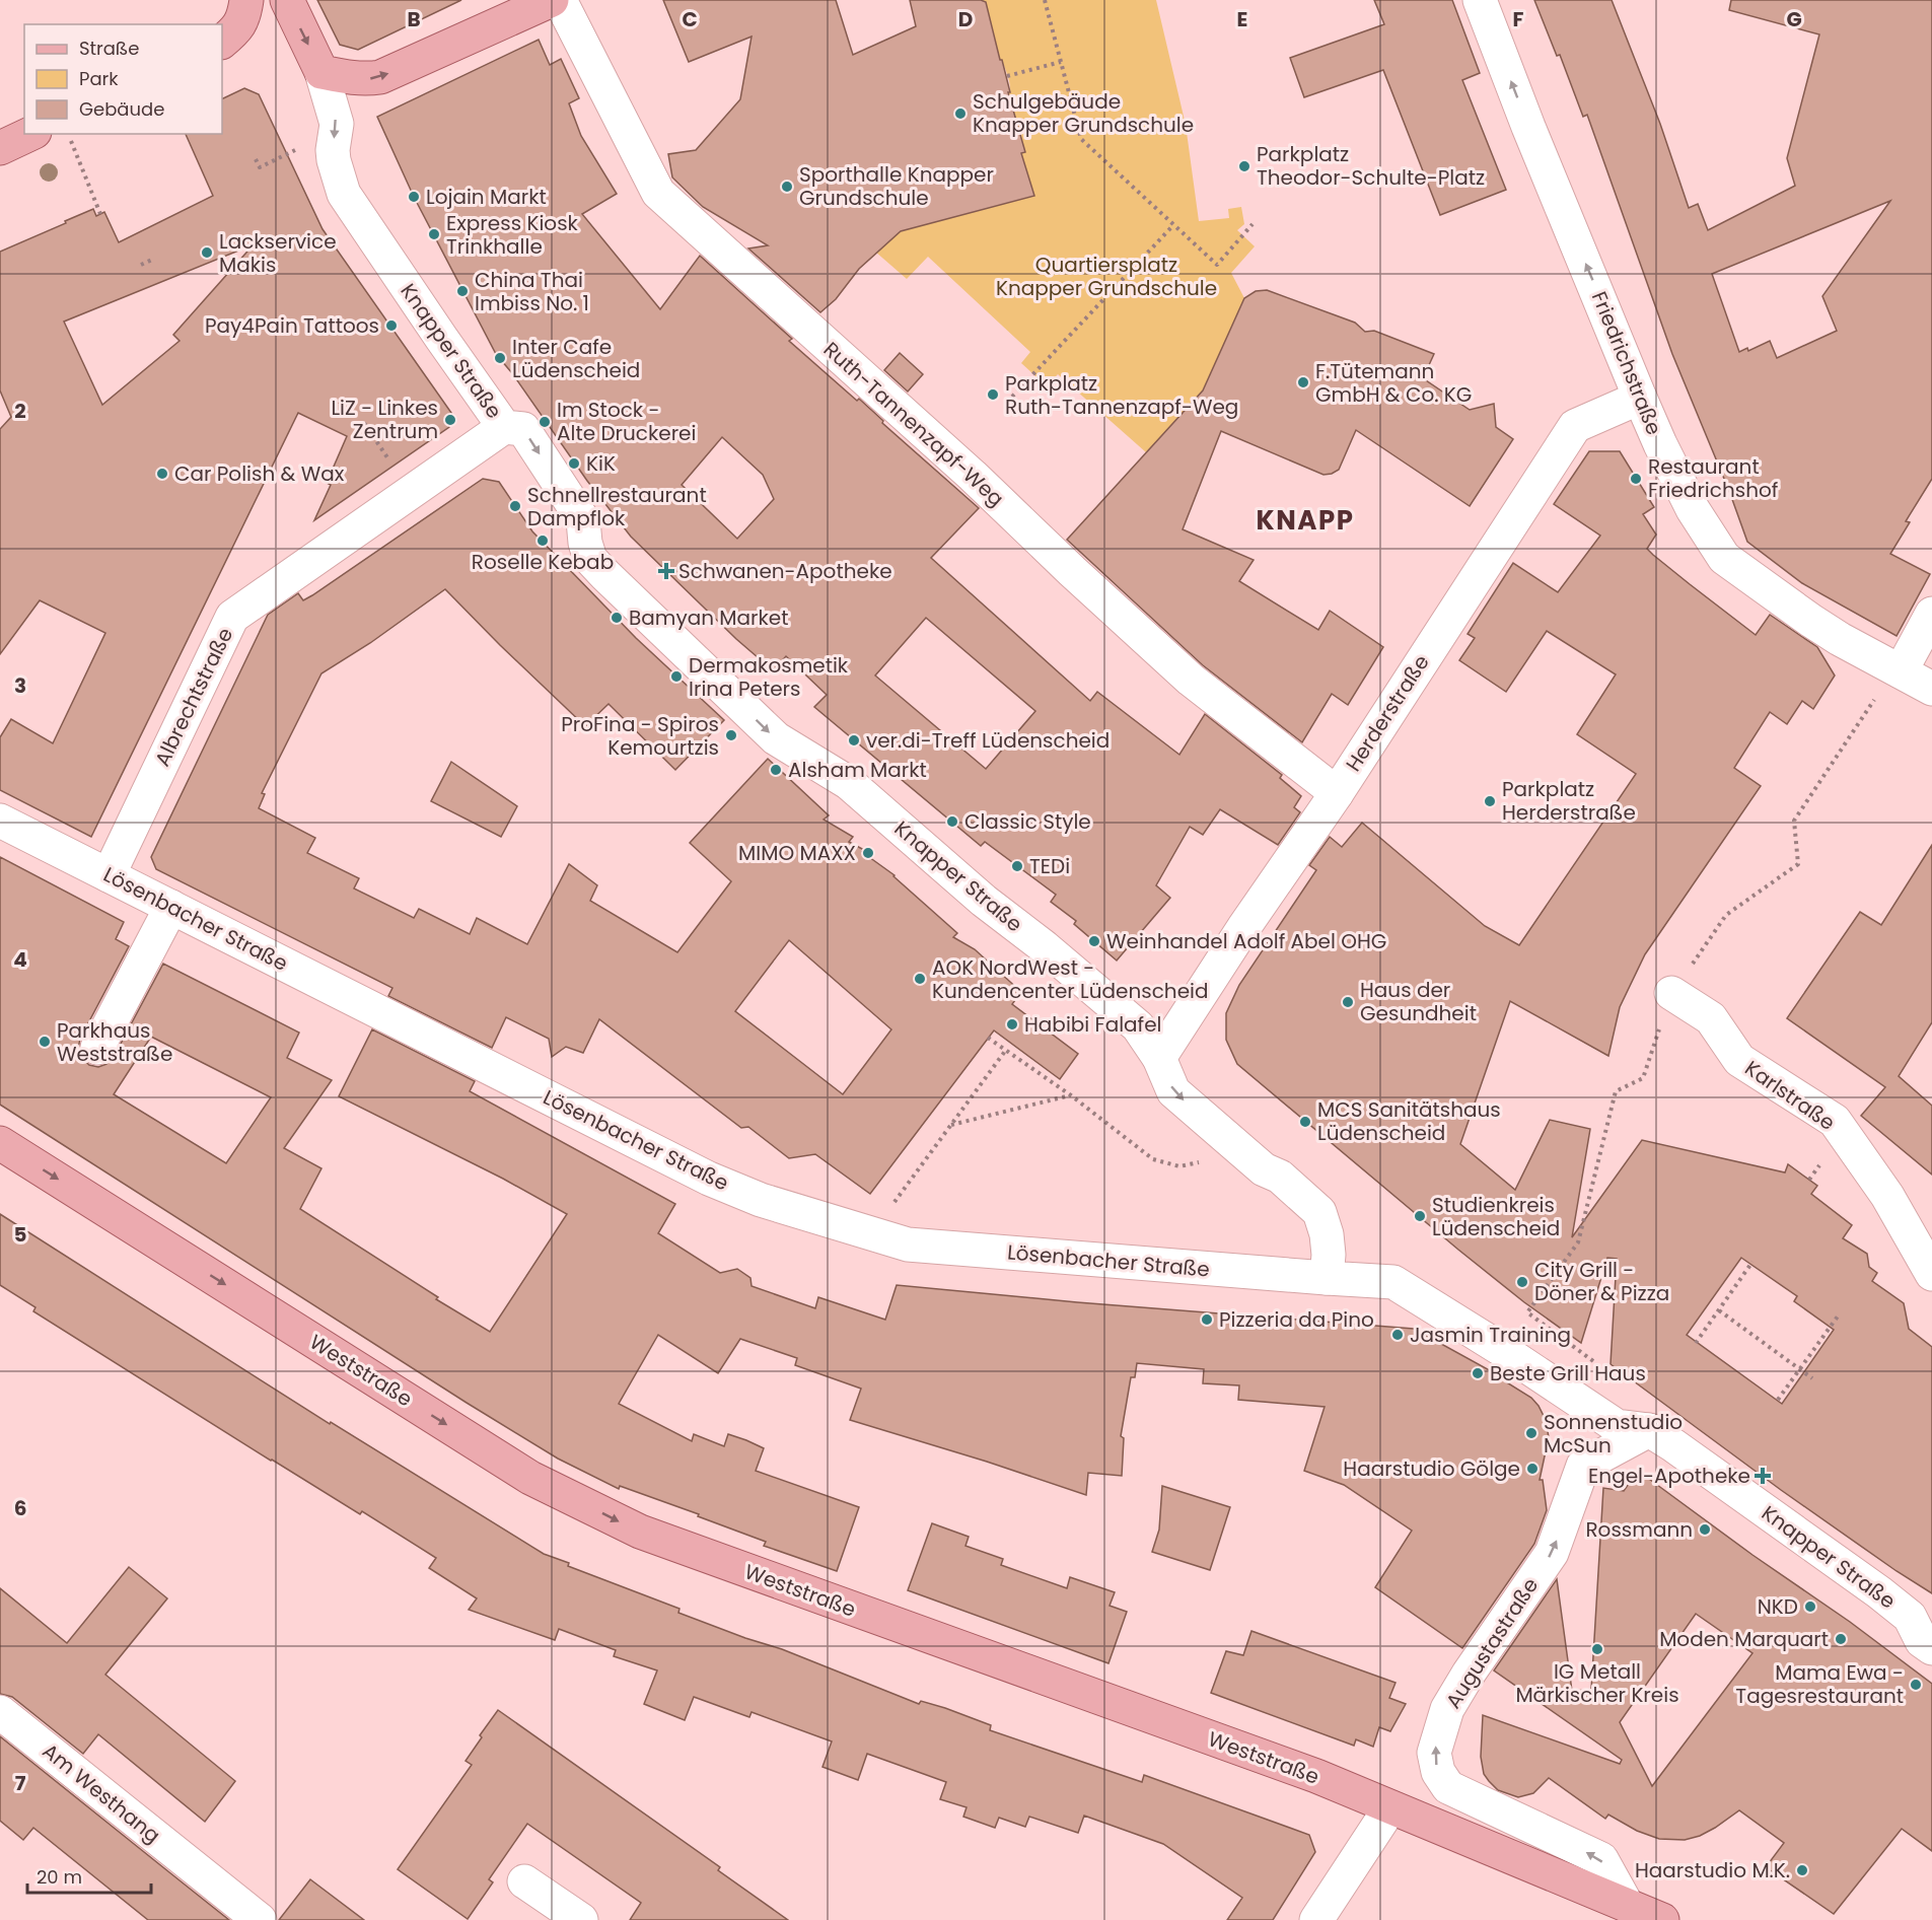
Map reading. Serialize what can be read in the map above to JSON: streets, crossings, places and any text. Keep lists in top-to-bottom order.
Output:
{
  "streets": {
    "main road": ["Knapper Straße", "Weststraße"],
    "street": [
      "Friedrichstraße",
      "Ruth-Tannenzapf-Weg",
      "Albrechtstraße",
      "Herderstraße",
      "Lösenbacher Straße",
      "Karlstraße",
      "Augustastraße",
      "Am Westhang"
    ]
  },
  "crossings": [
    ["Knapper Straße", "Albrechtstraße"],
    ["Knapper Straße", "Herderstraße"],
    ["Knapper Straße", "Lösenbacher Straße"],
    ["Knapper Straße", "Augustastraße"],
    ["Friedrichstraße", "Herderstraße"],
    ["Ruth-Tannenzapf-Weg", "Herderstraße"],
    ["Albrechtstraße", "Lösenbacher Straße"],
    ["Weststraße", "Augustastraße"]
  ],
  "one_way": ["Knapper Straße", "Friedrichstraße", "Weststraße"],
  "districts": ["KNAPP"],
  "parks": ["Quartiersplatz Knapper Grundschule"],
  "places": {
    "other": [
      "Schulgebäude Knapper Grundschule",
      "Parkplatz Theodor-Schulte-Platz",
      "Sporthalle Knapper Grundschule",
      "Lojain Markt",
      "Express Kiosk Trinkhalle",
      "Lackservice Makis",
      "China Thai Imbiss No. 1",
      "Pay4Pain Tattoos",
      "Inter Cafe Lüdenscheid",
      "F.Tütemann GmbH & Co. KG",
      "Parkplatz Ruth-Tannenzapf-Weg",
      "LiZ - Linkes Zentrum",
      "Im Stock - Alte Druckerei",
      "KiK",
      "Car Polish & Wax",
      "Restaurant Friedrichshof",
      "Schnellrestaurant Dampflok",
      "Roselle Kebab",
      "Bamyan Market",
      "Dermakosmetik Irina Peters",
      "ProFina - Spiros Kemourtzis",
      "ver.di-Treff Lüdenscheid",
      "Alsham Markt",
      "Parkplatz Herderstraße",
      "Classic Style",
      "MIMO MAXX",
      "TEDi",
      "Weinhandel Adolf Abel OHG",
      "AOK NordWest - Kundencenter Lüdenscheid",
      "Haus der Gesundheit",
      "Habibi Falafel",
      "Parkhaus Weststraße",
      "MCS Sanitätshaus Lüdenscheid",
      "Studienkreis Lüdenscheid",
      "City Grill - Döner & Pizza",
      "Pizzeria da Pino",
      "Jasmin Training",
      "Beste Grill Haus",
      "Sonnenstudio McSun",
      "Haarstudio Gölge",
      "Rossmann",
      "NKD",
      "Moden Marquart",
      "IG Metall Märkischer Kreis",
      "Mama Ewa - Tagesrestaurant",
      "Haarstudio M.K."
    ],
    "health": ["Schwanen-Apotheke", "Engel-Apotheke"]
  },
  "legend": ["Straße", "Park", "Gebäude"],
  "scale_bar": "20 m",
  "grid": {
    "columns": [
      "B",
      "C",
      "D",
      "E",
      "F",
      "G"
    ],
    "rows": [
      "2",
      "3",
      "4",
      "5",
      "6",
      "7"
    ]
  }
}
